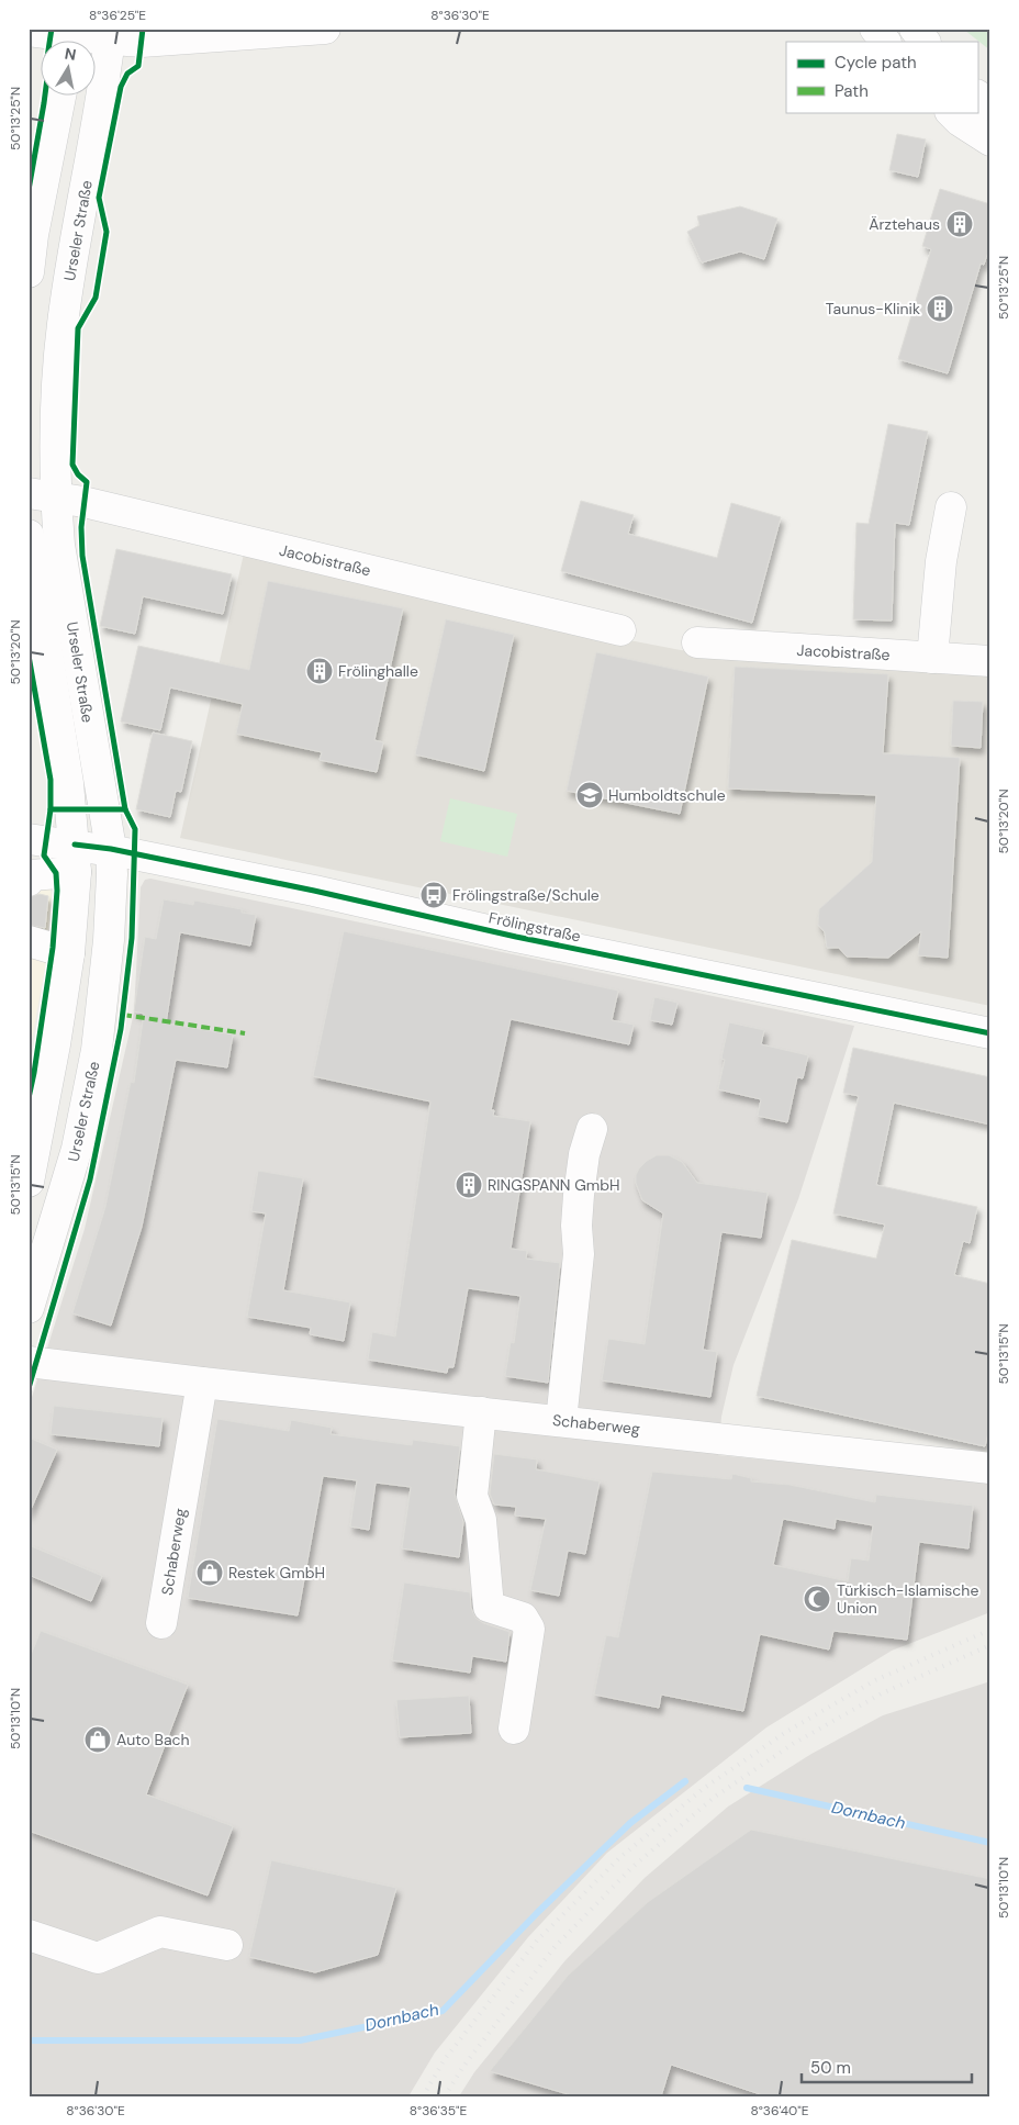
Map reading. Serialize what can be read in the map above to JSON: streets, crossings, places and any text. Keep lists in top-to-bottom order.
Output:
{
  "streets": {
    "street": [
      "Urseler Straße",
      "Jacobistraße",
      "Frölingstraße",
      "Schaberweg"
    ]
  },
  "crossings": [
    ["Urseler Straße", "Jacobistraße"],
    ["Urseler Straße", "Frölingstraße"]
  ],
  "water": ["Dornbach"],
  "places": {
    "building": [
      "Ärztehaus",
      "Taunus-Klinik",
      "Frölinghalle",
      "RINGSPANN GmbH"
    ],
    "school or university": ["Humboldtschule"],
    "bus stop": ["Frölingstraße/Schule"],
    "shop": ["Restek GmbH", "Auto Bach"],
    "mosque": ["Türkisch-Islamische Union"]
  },
  "legend": ["Cycle path", "Path"],
  "scale_bar": "50 m",
  "north": "top",
  "coordinates": [
    "8°36'25\"E",
    "8°36'30\"E",
    "50°13'25\"N",
    "50°13'20\"N",
    "50°13'15\"N",
    "50°13'10\"N",
    "8°36'35\"E",
    "8°36'40\"E"
  ]
}
